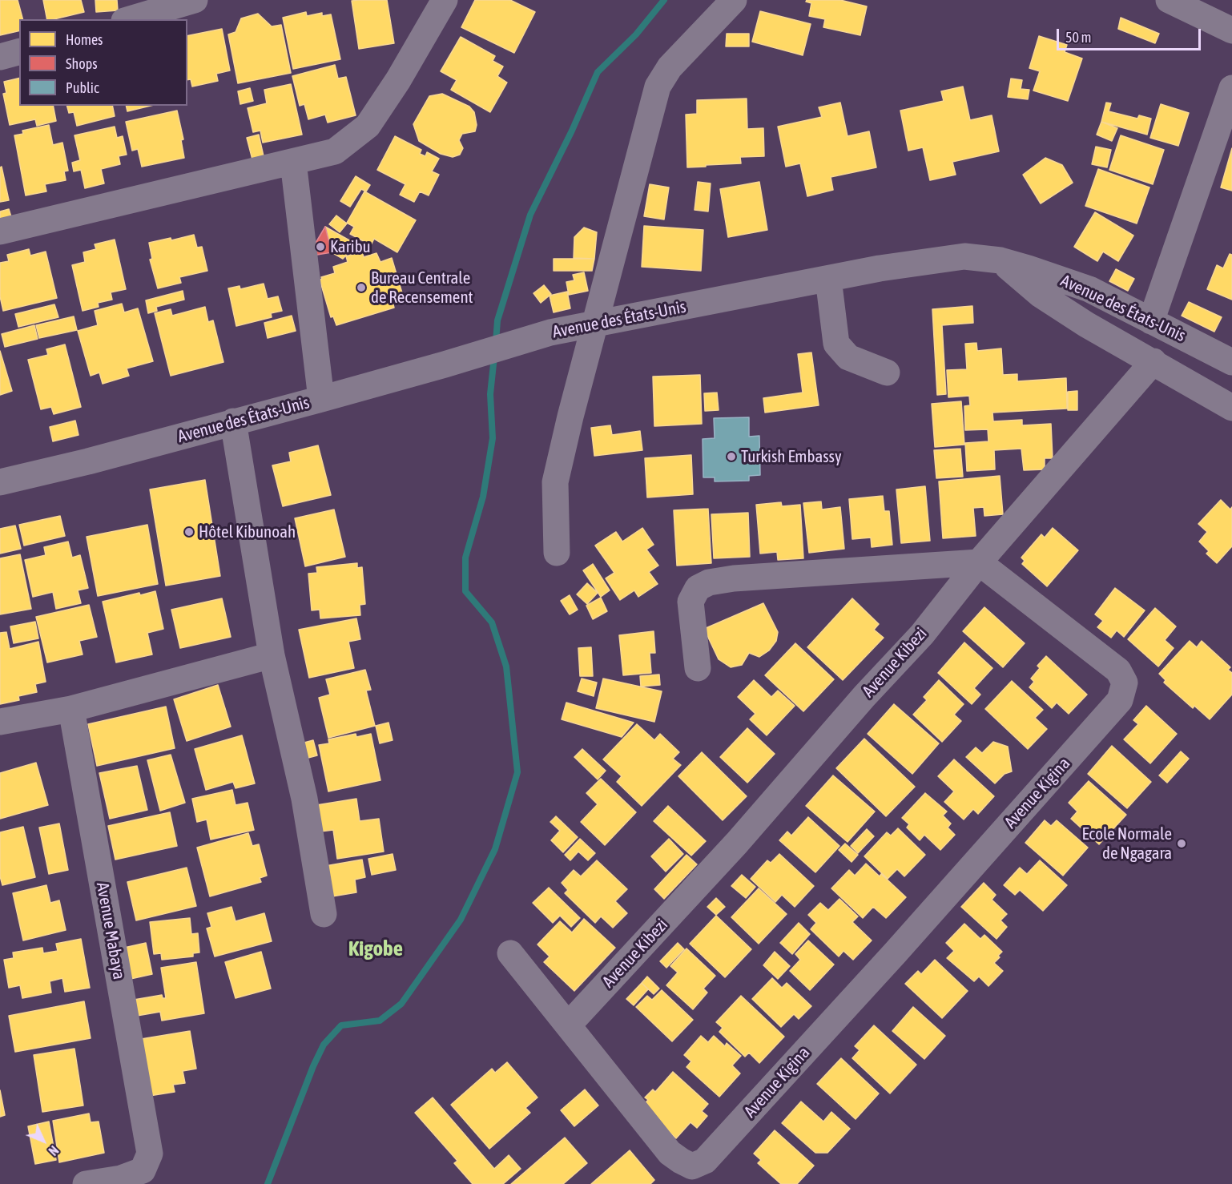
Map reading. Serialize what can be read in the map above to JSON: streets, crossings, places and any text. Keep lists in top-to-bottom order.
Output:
{
  "streets": {
    "street": [
      "Avenue des États-Unis",
      "Avenue Kibezi",
      "Avenue Kigina",
      "Avenue Mabaya"
    ]
  },
  "crossings": [
    ["Avenue Kibezi", "Avenue Kigina"]
  ],
  "districts": ["Kigobe"],
  "places": [
    "Karibu",
    "Bureau Centrale de Recensement",
    "Turkish Embassy",
    "Hôtel Kibunoah",
    "Ecole Normale de Ngagara"
  ],
  "legend": ["Homes", "Shops", "Public"],
  "scale_bar": "50 m",
  "north": "bottom right"
}
